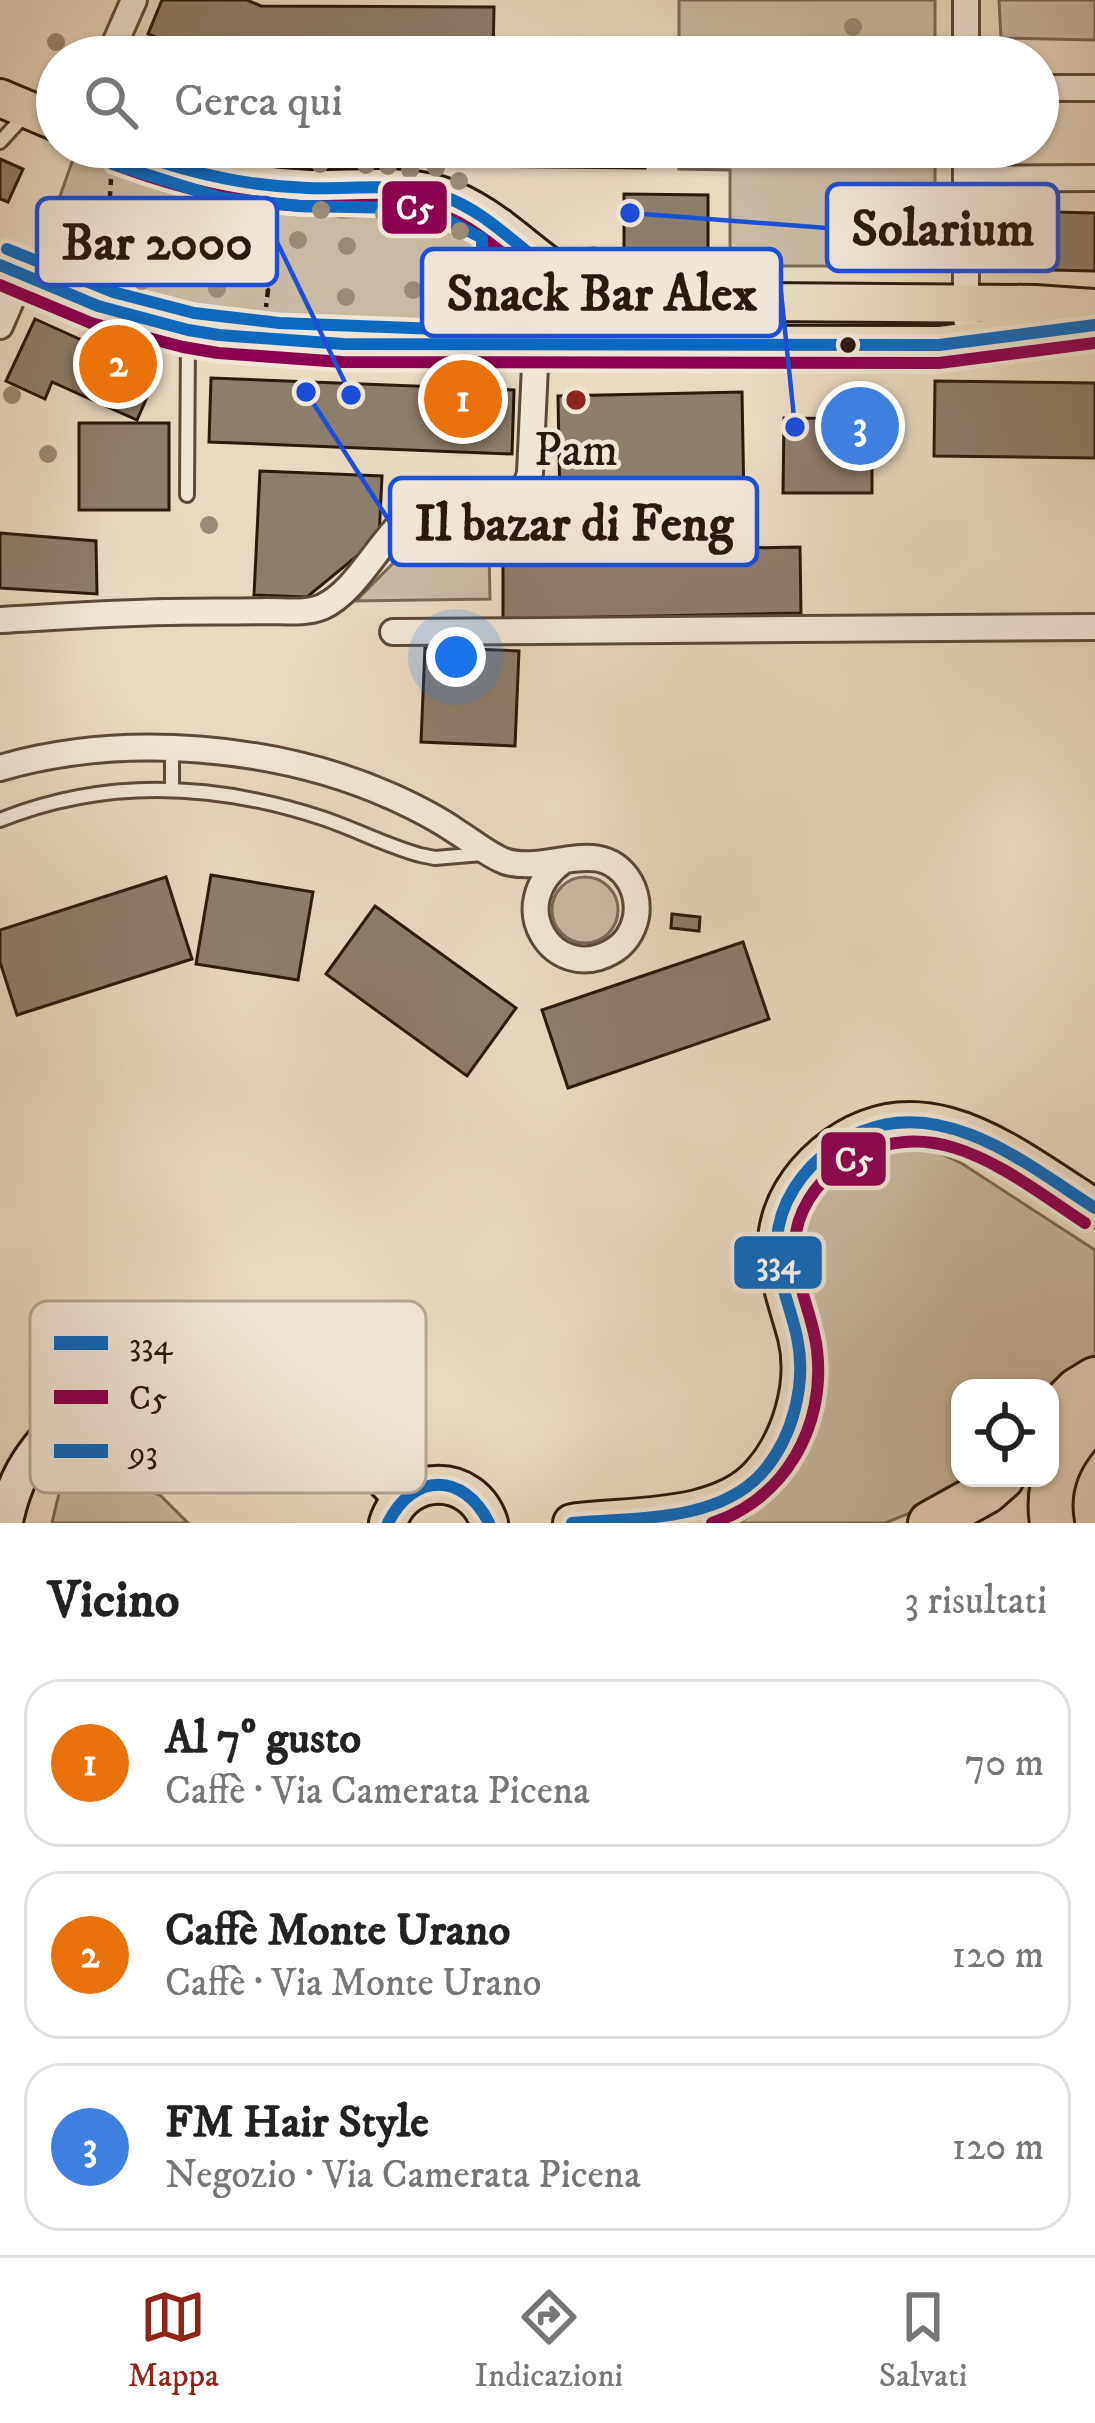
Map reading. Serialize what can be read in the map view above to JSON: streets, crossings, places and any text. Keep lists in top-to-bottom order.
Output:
{
  "places": [
    "Solarium",
    "Il bazar di Feng",
    "Bar 2000",
    "Pam",
    "Snack Bar Alex"
  ],
  "lines": ["transit line 334", "transit line C5", "transit line 93"],
  "legend": ["334", "C5", "93"],
  "page": {
    "search": "Cerca qui",
    "pins": ["2", "1", "3"],
    "heading": ["Vicino", "3 risultati"],
    "list": [
      {
        "mark": "1",
        "name": "Al 7º gusto",
        "note": "Caffè · Via Camerata Picena",
        "value": "70 m"
      },
      {
        "mark": "2",
        "name": "Caffè Monte Urano",
        "note": "Caffè · Via Monte Urano",
        "value": "120 m"
      },
      {
        "mark": "3",
        "name": "FM Hair Style",
        "note": "Negozio · Via Camerata Picena",
        "value": "120 m"
      }
    ],
    "nav": ["Mappa", "Indicazioni", "Salvati"]
  }
}
